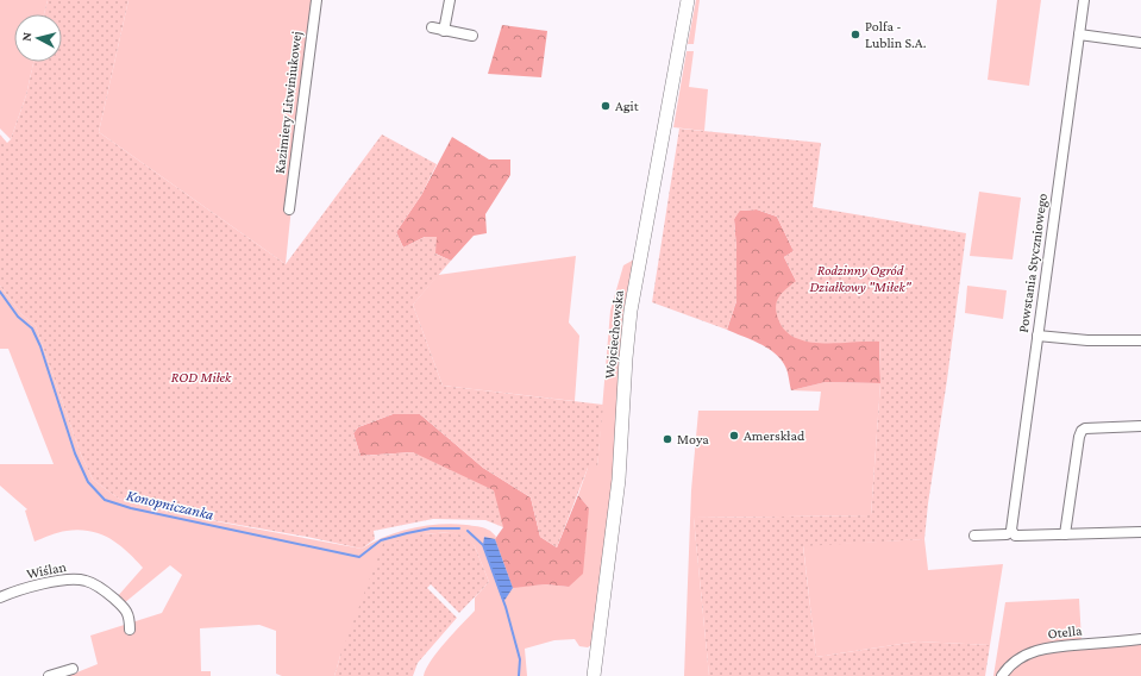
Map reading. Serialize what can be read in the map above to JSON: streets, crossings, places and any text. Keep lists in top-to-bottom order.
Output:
{
  "streets": {
    "street": [
      "Kazimiery Litwiniukowej",
      "Powstania Styczniowego",
      "Wojciechowska",
      "Wiślan",
      "Otella"
    ]
  },
  "water": ["Konopniczanka"],
  "parks": ["Rodzinny Ogród Działkowy \"Miłek\"", "ROD Miłek"],
  "places": [
    "Polfa - Lublin S.A.",
    "Agit",
    "Amerskład",
    "Moya"
  ],
  "north": "left"
}
